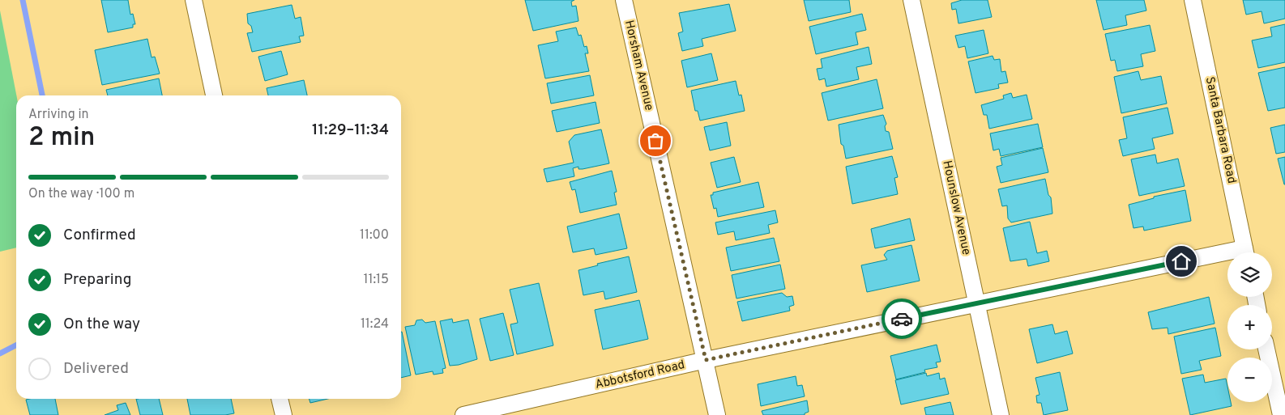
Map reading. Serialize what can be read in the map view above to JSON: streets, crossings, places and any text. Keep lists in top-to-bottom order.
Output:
{
  "streets": {
    "street": [
      "Horsham Avenue",
      "Santa Barbara Road",
      "Hounslow Avenue",
      "Abbotsford Road"
    ]
  },
  "crossings": [
    ["Horsham Avenue", "Abbotsford Road"],
    ["Hounslow Avenue", "Abbotsford Road"]
  ],
  "page": {
    "heading": ["2 min", "Arriving in", "11:29–11:34"],
    "bar": "On the way · 100 m",
    "list": [
      ["Confirmed", "11:00"],
      ["Preparing", "11:15"],
      ["On the way", "11:24"],
      "Delivered"
    ],
    "map_buttons": ["+", "−"]
  }
}
